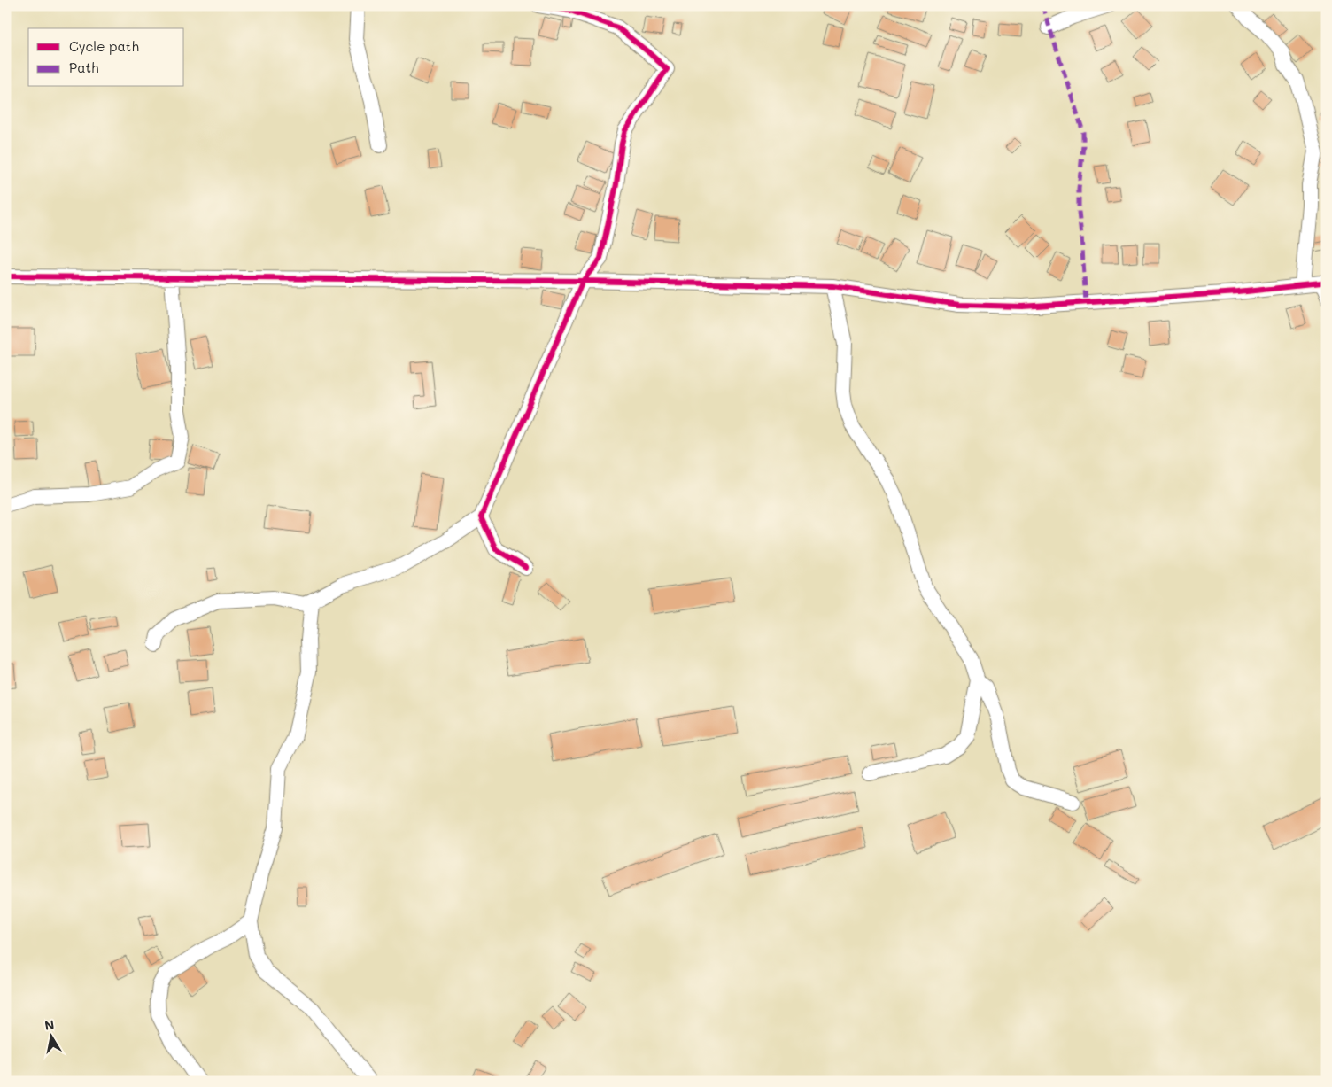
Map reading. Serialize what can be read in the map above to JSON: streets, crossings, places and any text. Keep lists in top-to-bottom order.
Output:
{
  "legend": ["Cycle path", "Path"],
  "north": "top"
}
